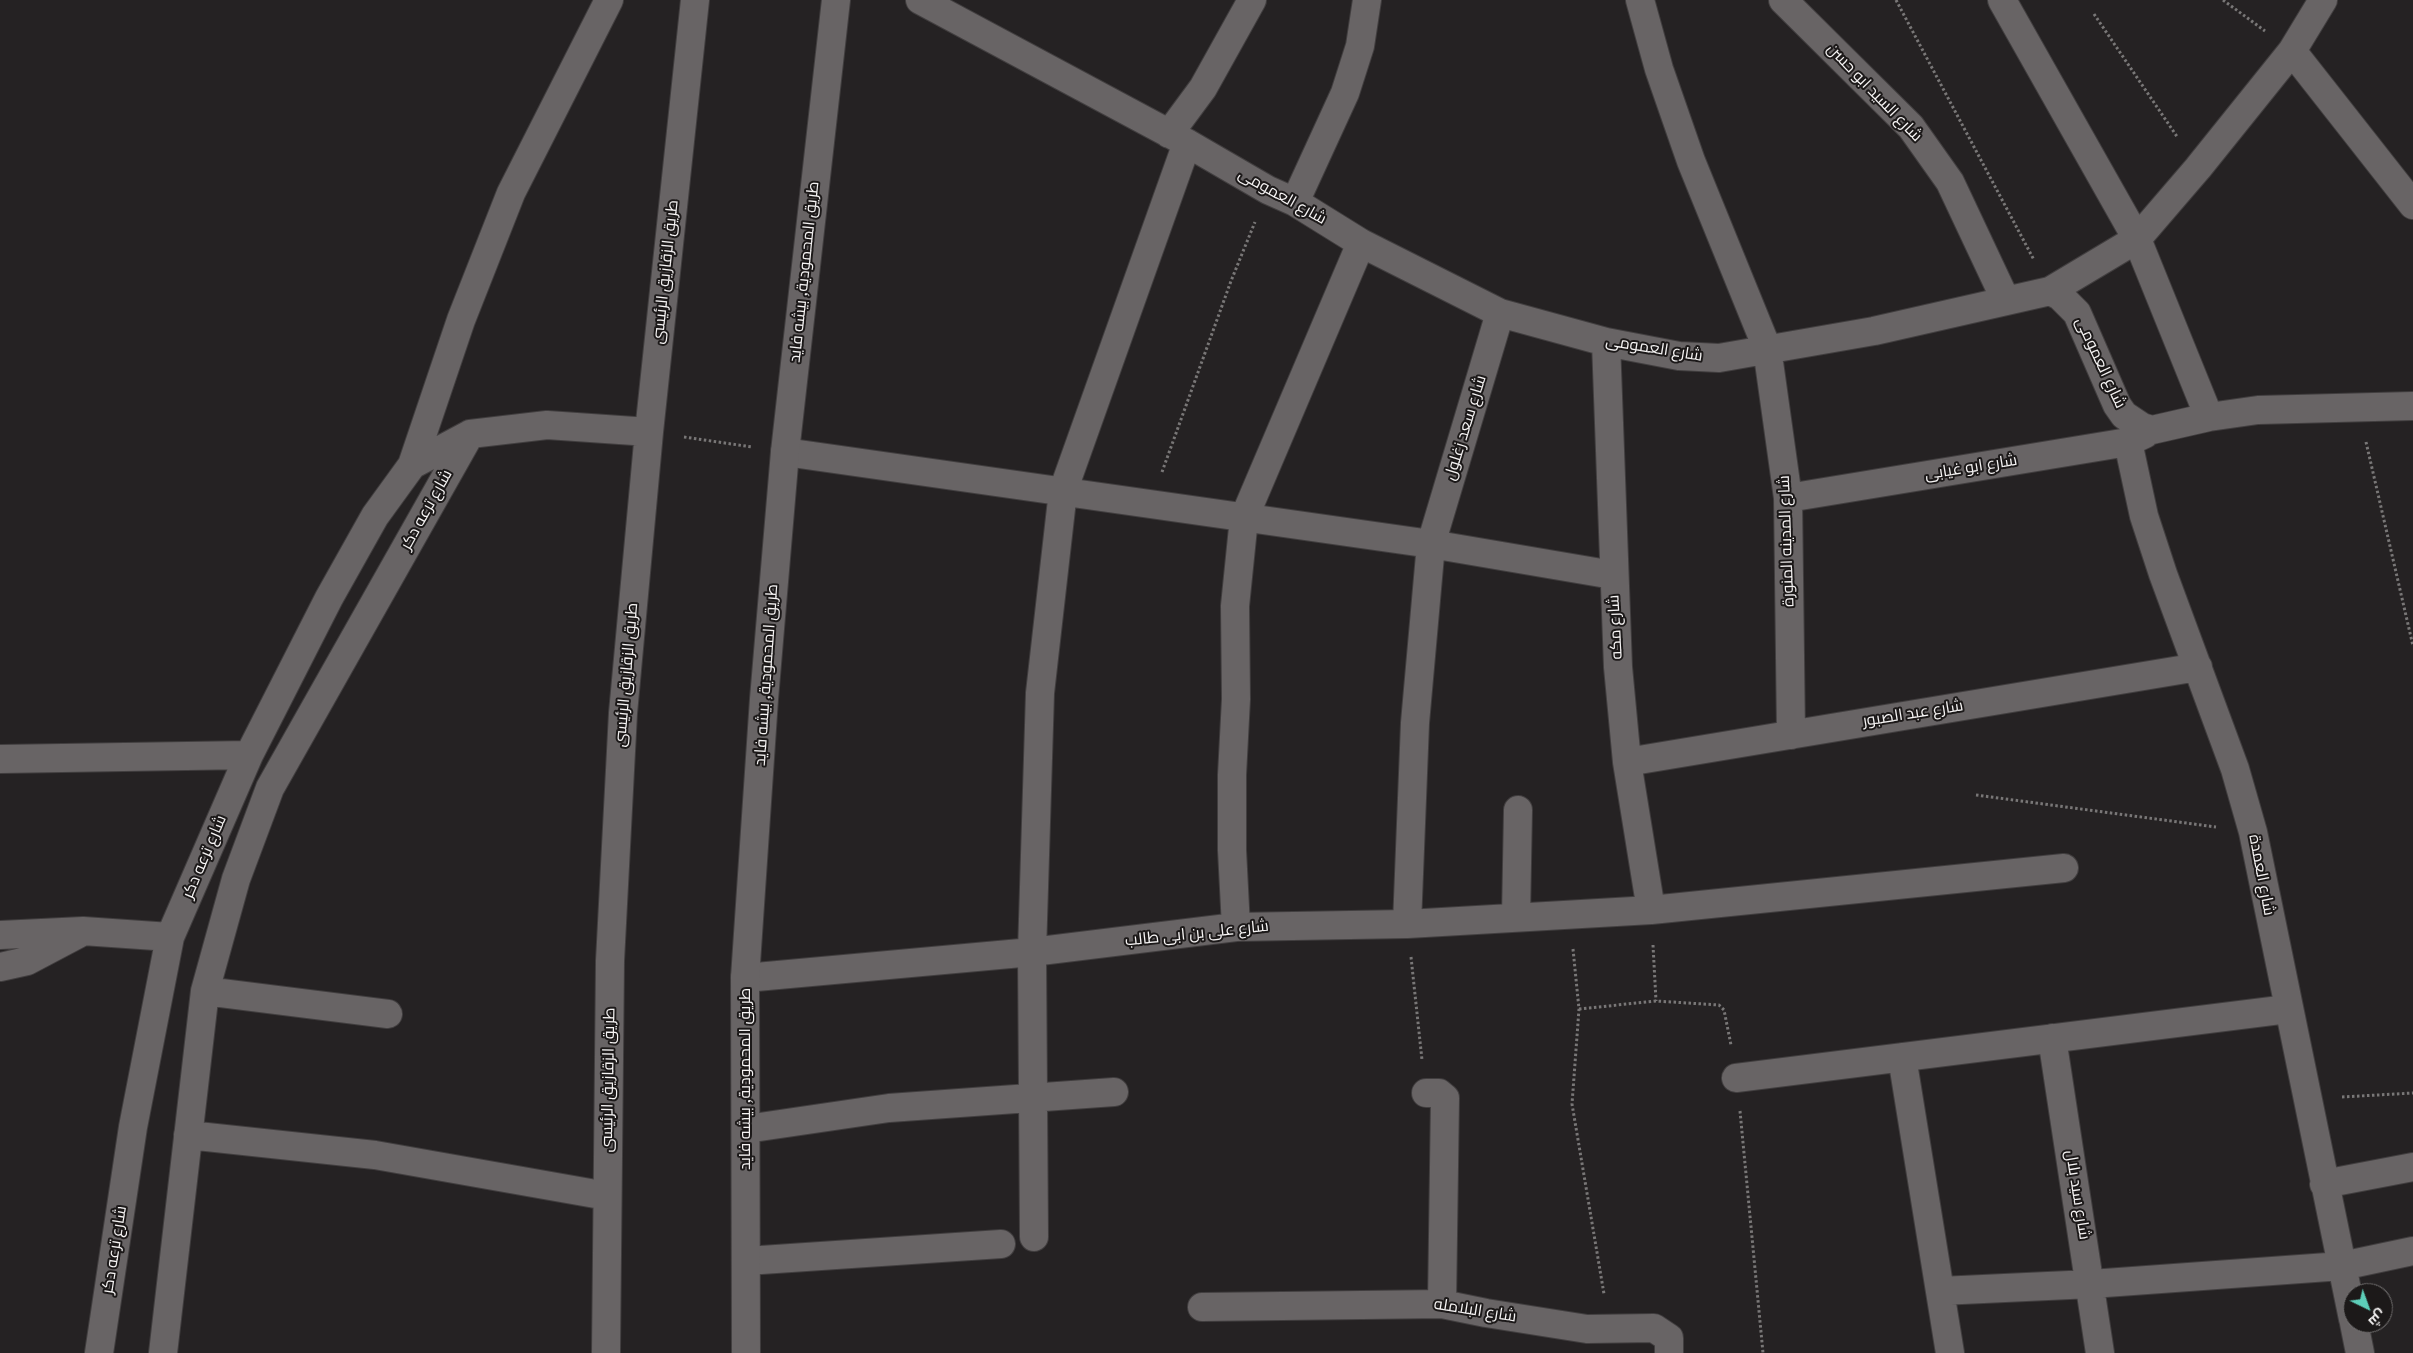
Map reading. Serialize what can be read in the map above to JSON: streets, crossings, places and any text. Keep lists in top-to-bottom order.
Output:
{
  "streets": {
    "street": [
      "شارع السيد ابو حسن",
      "شارع العمومى",
      "طريق الزقازيق الرئيسى",
      "طريق المحمودية, بيشه فايد",
      "شارع سعد زغلول",
      "شارع ابو غيابى",
      "شارع ترعه دكر",
      "شارع المدينه المنورة",
      "شارع مكه",
      "شارع عبد الصبور",
      "شارع العمدة",
      "شارع على بن ابى طالب",
      "شارع سيد بلال",
      "شارع البلامله"
    ]
  },
  "crossings": [
    ["شارع السيد ابو حسن", "شارع العمومى"],
    ["شارع العمومى", "شارع سعد زغلول"],
    ["شارع العمومى", "شارع ابو غيابى"],
    ["شارع العمومى", "شارع المدينه المنورة"],
    ["شارع العمومى", "شارع مكه"],
    ["طريق الزقازيق الرئيسى", "شارع ترعه دكر"],
    ["طريق المحمودية, بيشه فايد", "شارع على بن ابى طالب"],
    ["شارع سعد زغلول", "شارع على بن ابى طالب"],
    ["شارع ابو غيابى", "شارع المدينه المنورة"],
    ["شارع ابو غيابى", "شارع العمدة"],
    ["شارع المدينه المنورة", "شارع عبد الصبور"],
    ["شارع مكه", "شارع عبد الصبور"],
    ["شارع مكه", "شارع على بن ابى طالب"],
    ["شارع عبد الصبور", "شارع العمدة"]
  ],
  "north": "bottom right"
}
